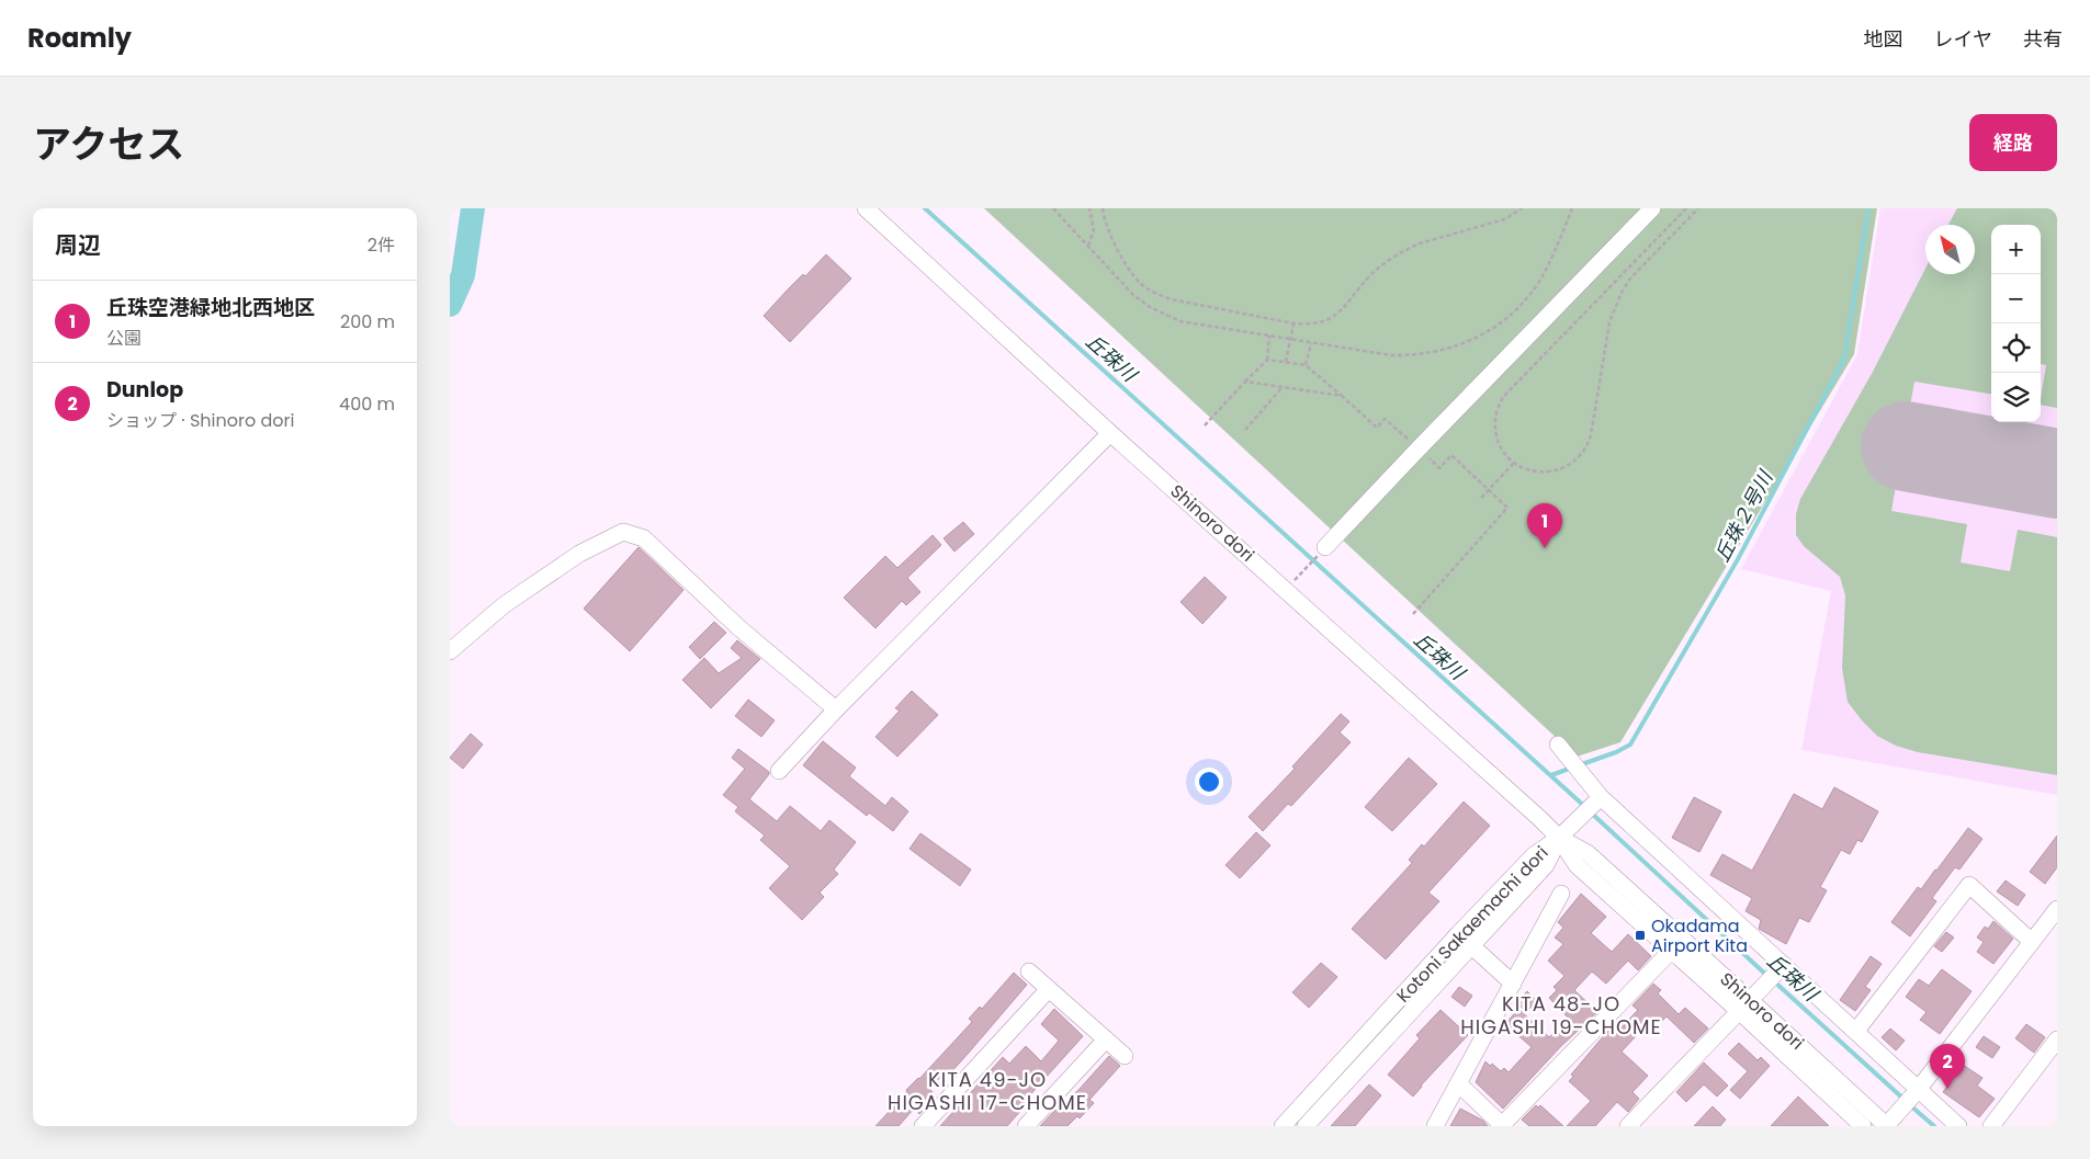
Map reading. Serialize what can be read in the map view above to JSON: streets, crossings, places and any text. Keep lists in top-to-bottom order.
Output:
{
  "streets": {
    "street": ["Shinoro dori", "Kotoni Sakaemachi dori"]
  },
  "crossings": [
    ["Shinoro dori", "Kotoni Sakaemachi dori"]
  ],
  "districts": ["KITA 48-JO HIGASHI 19-CHOME", "KITA 49-JO HIGASHI 17-CHOME"],
  "water": ["丘珠川", "丘珠２号川"],
  "places": {
    "transit": ["Okadama Airport Kita"]
  },
  "north": "top left",
  "page": {
    "header": "Roamly",
    "nav": ["地図", "レイヤ", "共有"],
    "title": "アクセス",
    "buttons": "経路",
    "heading": ["周辺", "2件"],
    "map_buttons": ["+", "−"],
    "list": [
      {
        "mark": "1",
        "name": "丘珠空港緑地北西地区",
        "note": "公園",
        "value": "200 m"
      },
      {
        "mark": "2",
        "name": "Dunlop",
        "note": "ショップ · Shinoro dori",
        "value": "400 m"
      }
    ],
    "pins": ["1", "2"]
  }
}
